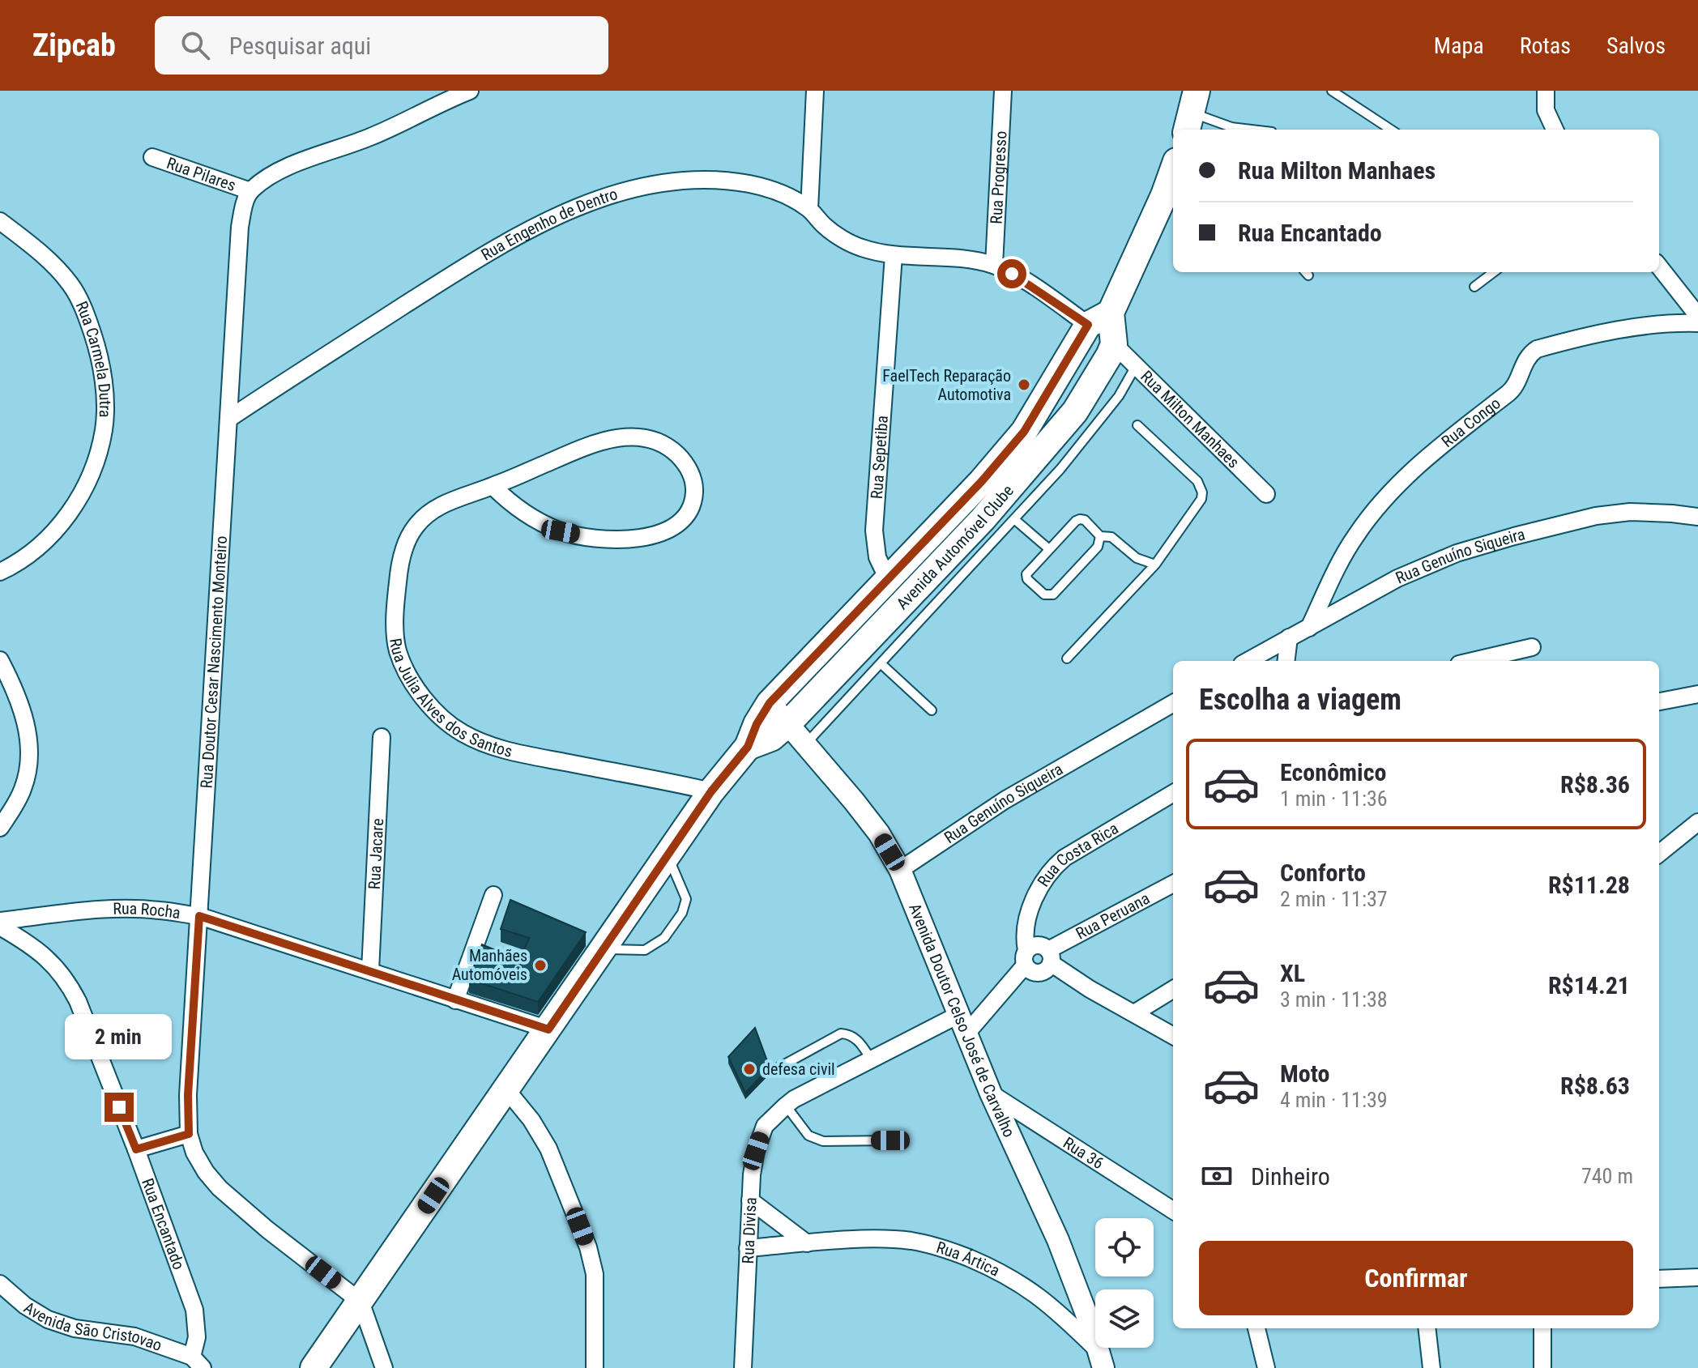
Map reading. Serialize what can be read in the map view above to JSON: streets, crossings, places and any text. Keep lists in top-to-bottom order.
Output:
{
  "streets": {
    "main road": ["Avenida Automóvel Clube"],
    "street": [
      "Rua Pilares",
      "Rua Progresso",
      "Rua Engenho de Dentro",
      "Rua Carmela Dutra",
      "Rua Milton Manhaes",
      "Rua Congo",
      "Rua Sepetiba",
      "Rua Genuíno Siqueira",
      "Rua Doutor Cesar Nascimento Monteiro",
      "Rua Julia Alves dos Santos",
      "Rua Jacare",
      "Rua Costa Rica",
      "Rua Rocha",
      "Rua Peruana",
      "Avenida Doutor Celso José de Carvalho",
      "Rua 36",
      "Rua Encantado",
      "Rua Divisa",
      "Rua Ártica",
      "Avenida Sāo Cristovao"
    ]
  },
  "crossings": [
    ["Rua Pilares", "Rua Doutor Cesar Nascimento Monteiro"],
    ["Rua Engenho de Dentro", "Rua Sepetiba"],
    ["Rua Engenho de Dentro", "Rua Doutor Cesar Nascimento Monteiro"],
    ["Rua Milton Manhaes", "Avenida Automóvel Clube"],
    ["Rua Congo", "Rua Genuíno Siqueira"],
    ["Rua Sepetiba", "Avenida Automóvel Clube"],
    ["Avenida Automóvel Clube", "Rua Doutor Cesar Nascimento Monteiro"],
    ["Avenida Automóvel Clube", "Rua Julia Alves dos Santos"],
    ["Avenida Automóvel Clube", "Rua Rocha"],
    ["Avenida Automóvel Clube", "Avenida Doutor Celso José de Carvalho"],
    ["Rua Genuíno Siqueira", "Avenida Doutor Celso José de Carvalho"],
    ["Rua Doutor Cesar Nascimento Monteiro", "Rua Rocha"],
    ["Rua Jacare", "Rua Rocha"],
    ["Rua Costa Rica", "Rua Peruana"],
    ["Avenida Doutor Celso José de Carvalho", "Rua 36"],
    ["Avenida Doutor Celso José de Carvalho", "Rua Divisa"],
    ["Avenida Doutor Celso José de Carvalho", "Rua Ártica"],
    ["Rua Encantado", "Avenida Sāo Cristovao"],
    ["Rua Divisa", "Rua Ártica"]
  ],
  "places": ["FaelTech Reparação Automotiva", "Manhães Automóveis", "defesa civil"],
  "page": {
    "header": "Zipcab",
    "search": "Pesquisar aqui",
    "nav": ["Mapa", "Rotas", "Salvos"],
    "banner": ["Rua Milton Manhaes", "Rua Encantado"],
    "heading": "Escolha a viagem",
    "list": [
      {
        "name": "Econômico",
        "note": "1 min · 11:36",
        "value": "R$8.36"
      },
      {
        "name": "Conforto",
        "note": "2 min · 11:37",
        "value": "R$11.28"
      },
      {
        "name": "XL",
        "note": "3 min · 11:38",
        "value": "R$14.21"
      },
      {
        "name": "Moto",
        "note": "4 min · 11:39",
        "value": "R$8.63"
      }
    ],
    "bubble": "2 min",
    "pay": ["Dinheiro", "740 m"],
    "buttons": "Confirmar"
  }
}
